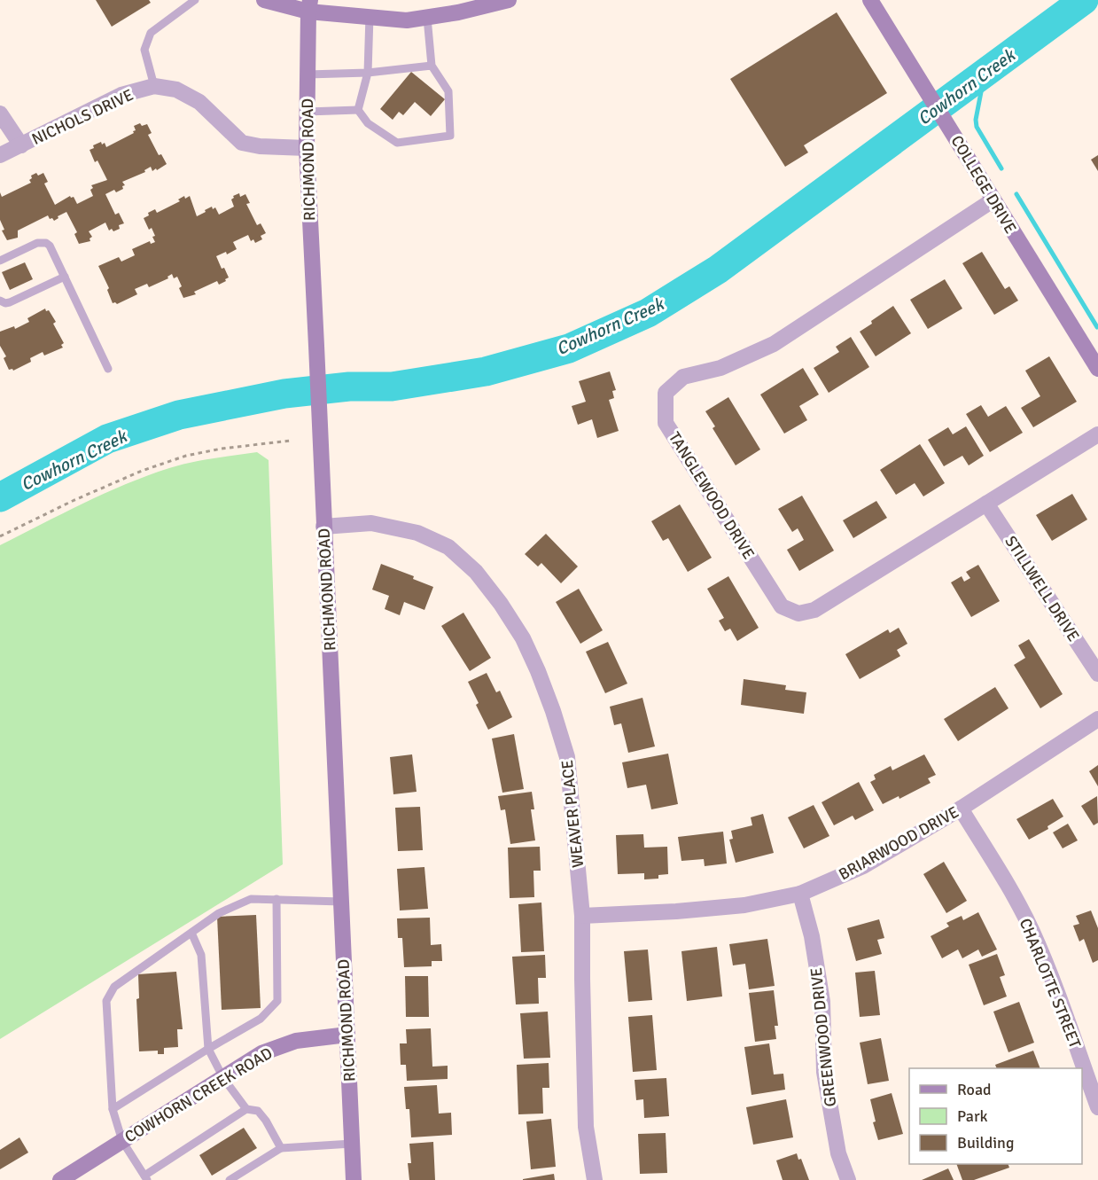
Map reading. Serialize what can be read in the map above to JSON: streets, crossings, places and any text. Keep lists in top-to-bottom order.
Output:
{
  "streets": {
    "main road": ["RICHMOND ROAD", "COLLEGE DRIVE", "COWHORN CREEK ROAD"],
    "street": [
      "NICHOLS DRIVE",
      "TANGLEWOOD DRIVE",
      "STILLWELL DRIVE",
      "WEAVER PLACE",
      "BRIARWOOD DRIVE",
      "CHARLOTTE STREET",
      "GREENWOOD DRIVE"
    ]
  },
  "crossings": [
    ["NICHOLS DRIVE", "RICHMOND ROAD"],
    ["RICHMOND ROAD", "WEAVER PLACE"],
    ["RICHMOND ROAD", "COWHORN CREEK ROAD"],
    ["COLLEGE DRIVE", "TANGLEWOOD DRIVE"],
    ["TANGLEWOOD DRIVE", "STILLWELL DRIVE"],
    ["WEAVER PLACE", "BRIARWOOD DRIVE"],
    ["BRIARWOOD DRIVE", "CHARLOTTE STREET"],
    ["BRIARWOOD DRIVE", "GREENWOOD DRIVE"]
  ],
  "water": ["Cowhorn Creek"],
  "legend": ["Road", "Park", "Building"]
}
